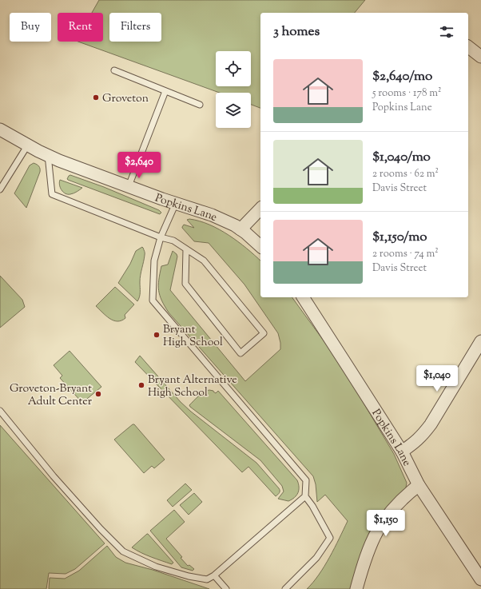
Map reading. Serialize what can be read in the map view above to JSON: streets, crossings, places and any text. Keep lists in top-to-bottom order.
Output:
{
  "streets": {
    "street": ["Popkins Lane"]
  },
  "places": [
    "Groveton",
    "Bryant High School",
    "Bryant Alternative High School",
    "Groveton-Bryant Adult Center"
  ],
  "page": {
    "chip": ["Buy", "Rent", "Filters"],
    "heading": "3 homes",
    "list": [
      {
        "name": "$2,640/mo",
        "note": "5 rooms · 178 m² · Popkins Lane"
      },
      {
        "name": "$1,040/mo",
        "note": "2 rooms · 62 m² · Davis Street"
      },
      {
        "name": "$1,150/mo",
        "note": "2 rooms · 74 m² · Davis Street"
      }
    ],
    "price": ["$2,640", "$1,040", "$1,150"]
  }
}
